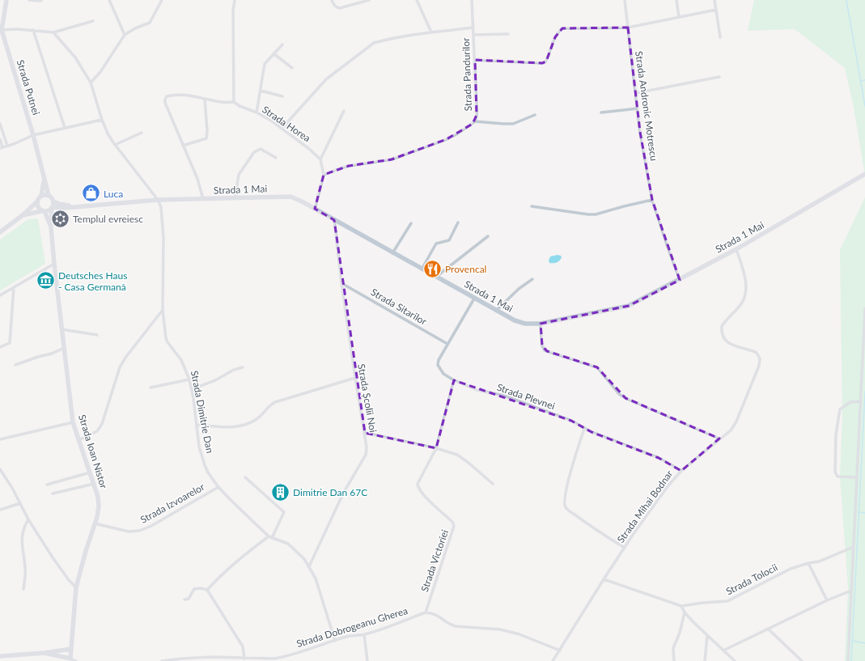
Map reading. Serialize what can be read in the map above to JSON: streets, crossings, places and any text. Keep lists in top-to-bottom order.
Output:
{
  "streets": {
    "main road": ["Strada Putnei", "Strada 1 Mai", "Strada Ioan Nistor"],
    "street": [
      "Strada Pandurilor",
      "Strada Andronic Motrescu",
      "Strada Horea",
      "Strada Sitarilor",
      "Strada Plevnei",
      "Strada Școlii Noi",
      "Strada Dimitrie Dan",
      "Strada Izvoarelor",
      "Strada Mihai Bodnar",
      "Strada Victoriei",
      "Strada Tolocii",
      "Strada Dobrogeanu Gherea"
    ]
  },
  "crossings": [
    ["Strada Putnei", "Strada 1 Mai"],
    ["Strada Putnei", "Strada Ioan Nistor"],
    ["Strada Andronic Motrescu", "Strada 1 Mai"],
    ["Strada 1 Mai", "Strada Plevnei"],
    ["Strada 1 Mai", "Strada Școlii Noi"],
    ["Strada 1 Mai", "Strada Dimitrie Dan"],
    ["Strada 1 Mai", "Strada Ioan Nistor"],
    ["Strada 1 Mai", "Strada Mihai Bodnar"],
    ["Strada Sitarilor", "Strada Plevnei"],
    ["Strada Sitarilor", "Strada Școlii Noi"],
    ["Strada Plevnei", "Strada Mihai Bodnar"],
    ["Strada Plevnei", "Strada Victoriei"],
    ["Strada Școlii Noi", "Strada Dimitrie Dan"],
    ["Strada Dimitrie Dan", "Strada Izvoarelor"],
    ["Strada Dimitrie Dan", "Strada Dobrogeanu Gherea"],
    ["Strada Ioan Nistor", "Strada Izvoarelor"],
    ["Strada Mihai Bodnar", "Strada Tolocii"],
    ["Strada Victoriei", "Strada Dobrogeanu Gherea"]
  ],
  "places": {
    "shop": ["Luca"],
    "synagogue": ["Templul evreiesc"],
    "restaurant": ["Provencal"],
    "museum": ["Deutsches Haus - Casa Germană"],
    "building": ["Dimitrie Dan 67C"]
  }
}
